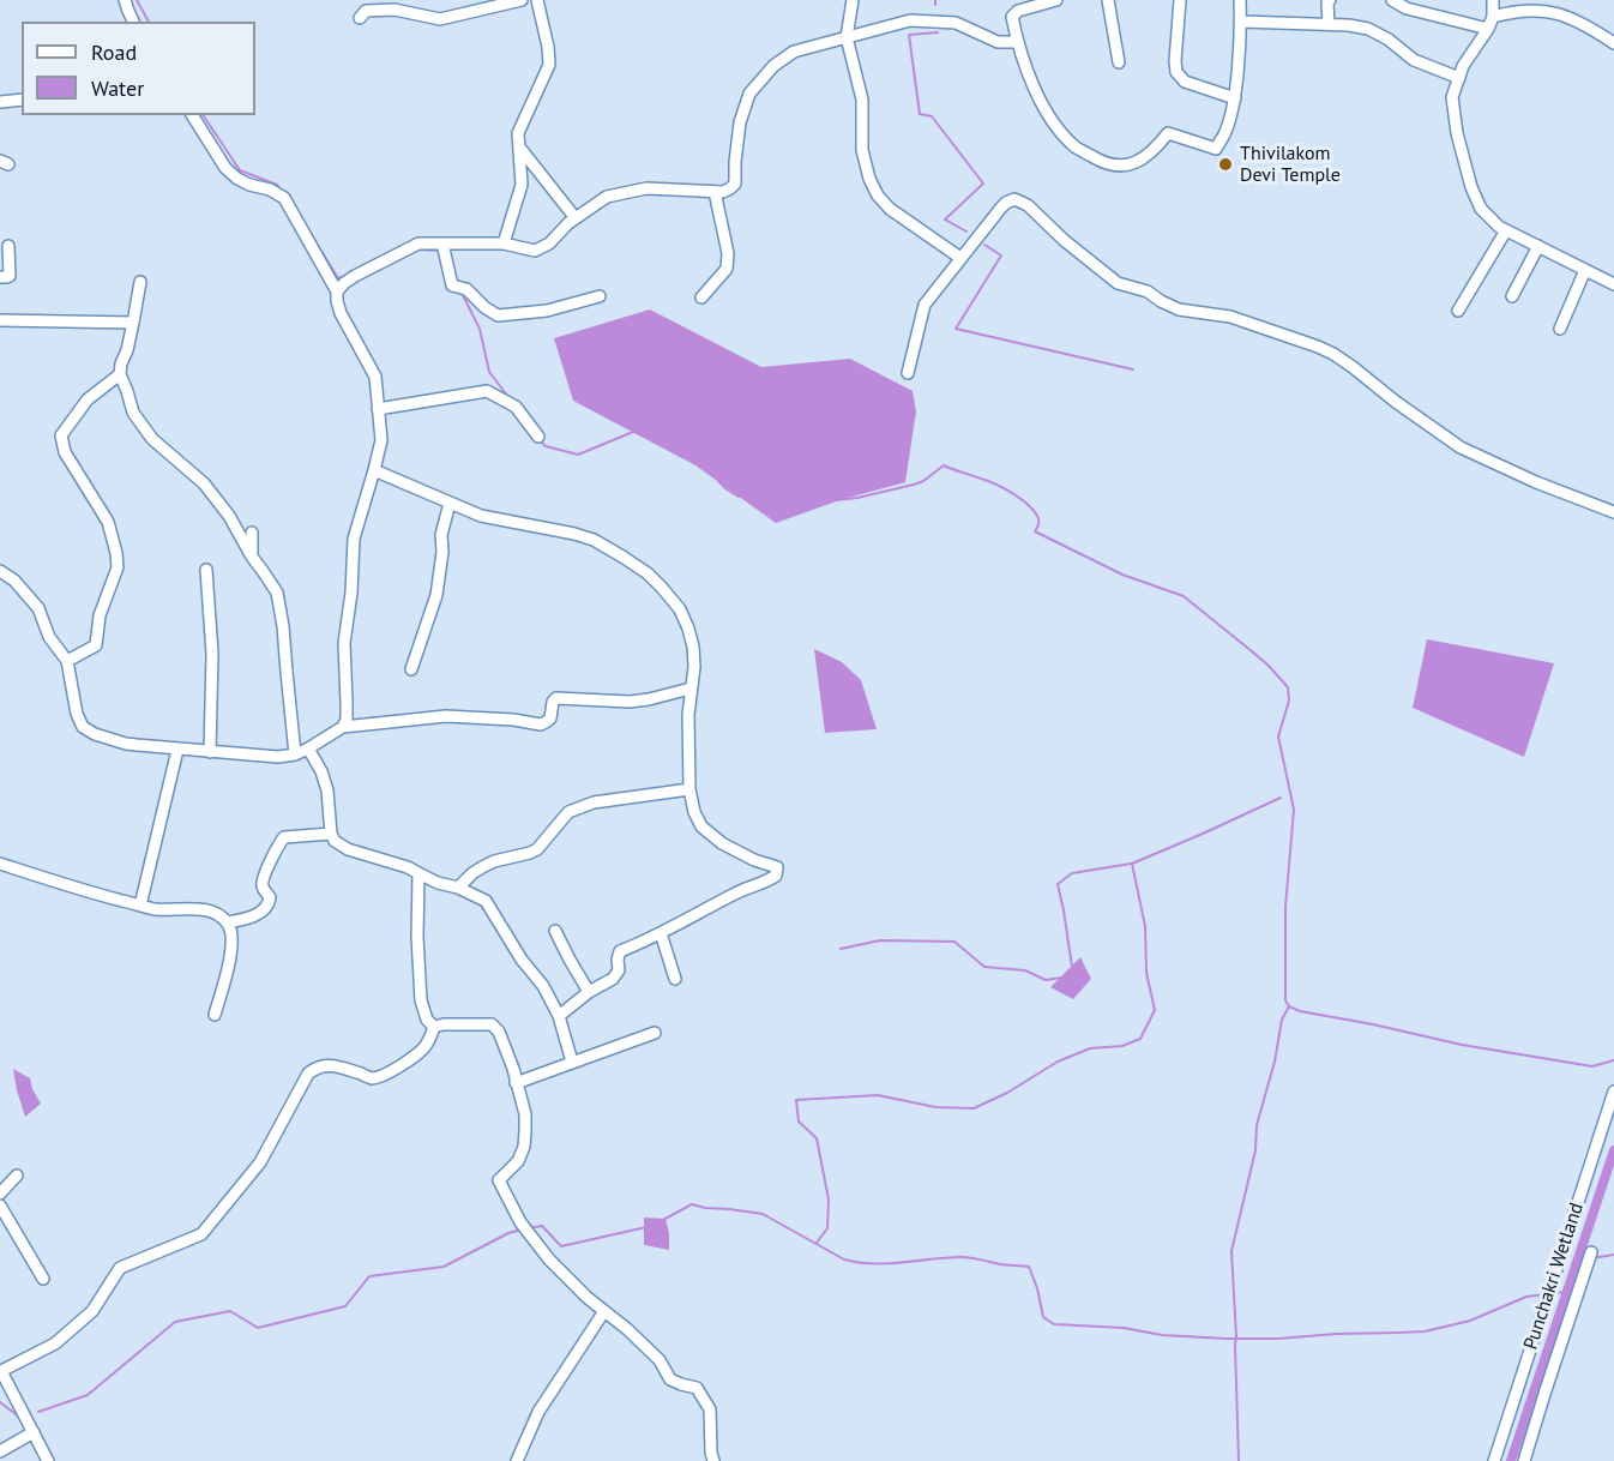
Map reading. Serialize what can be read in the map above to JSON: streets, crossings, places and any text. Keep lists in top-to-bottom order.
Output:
{
  "streets": {
    "street": ["Punchakri Wetland"]
  },
  "places": ["Thivilakom Devi Temple"],
  "legend": ["Road", "Water"]
}
